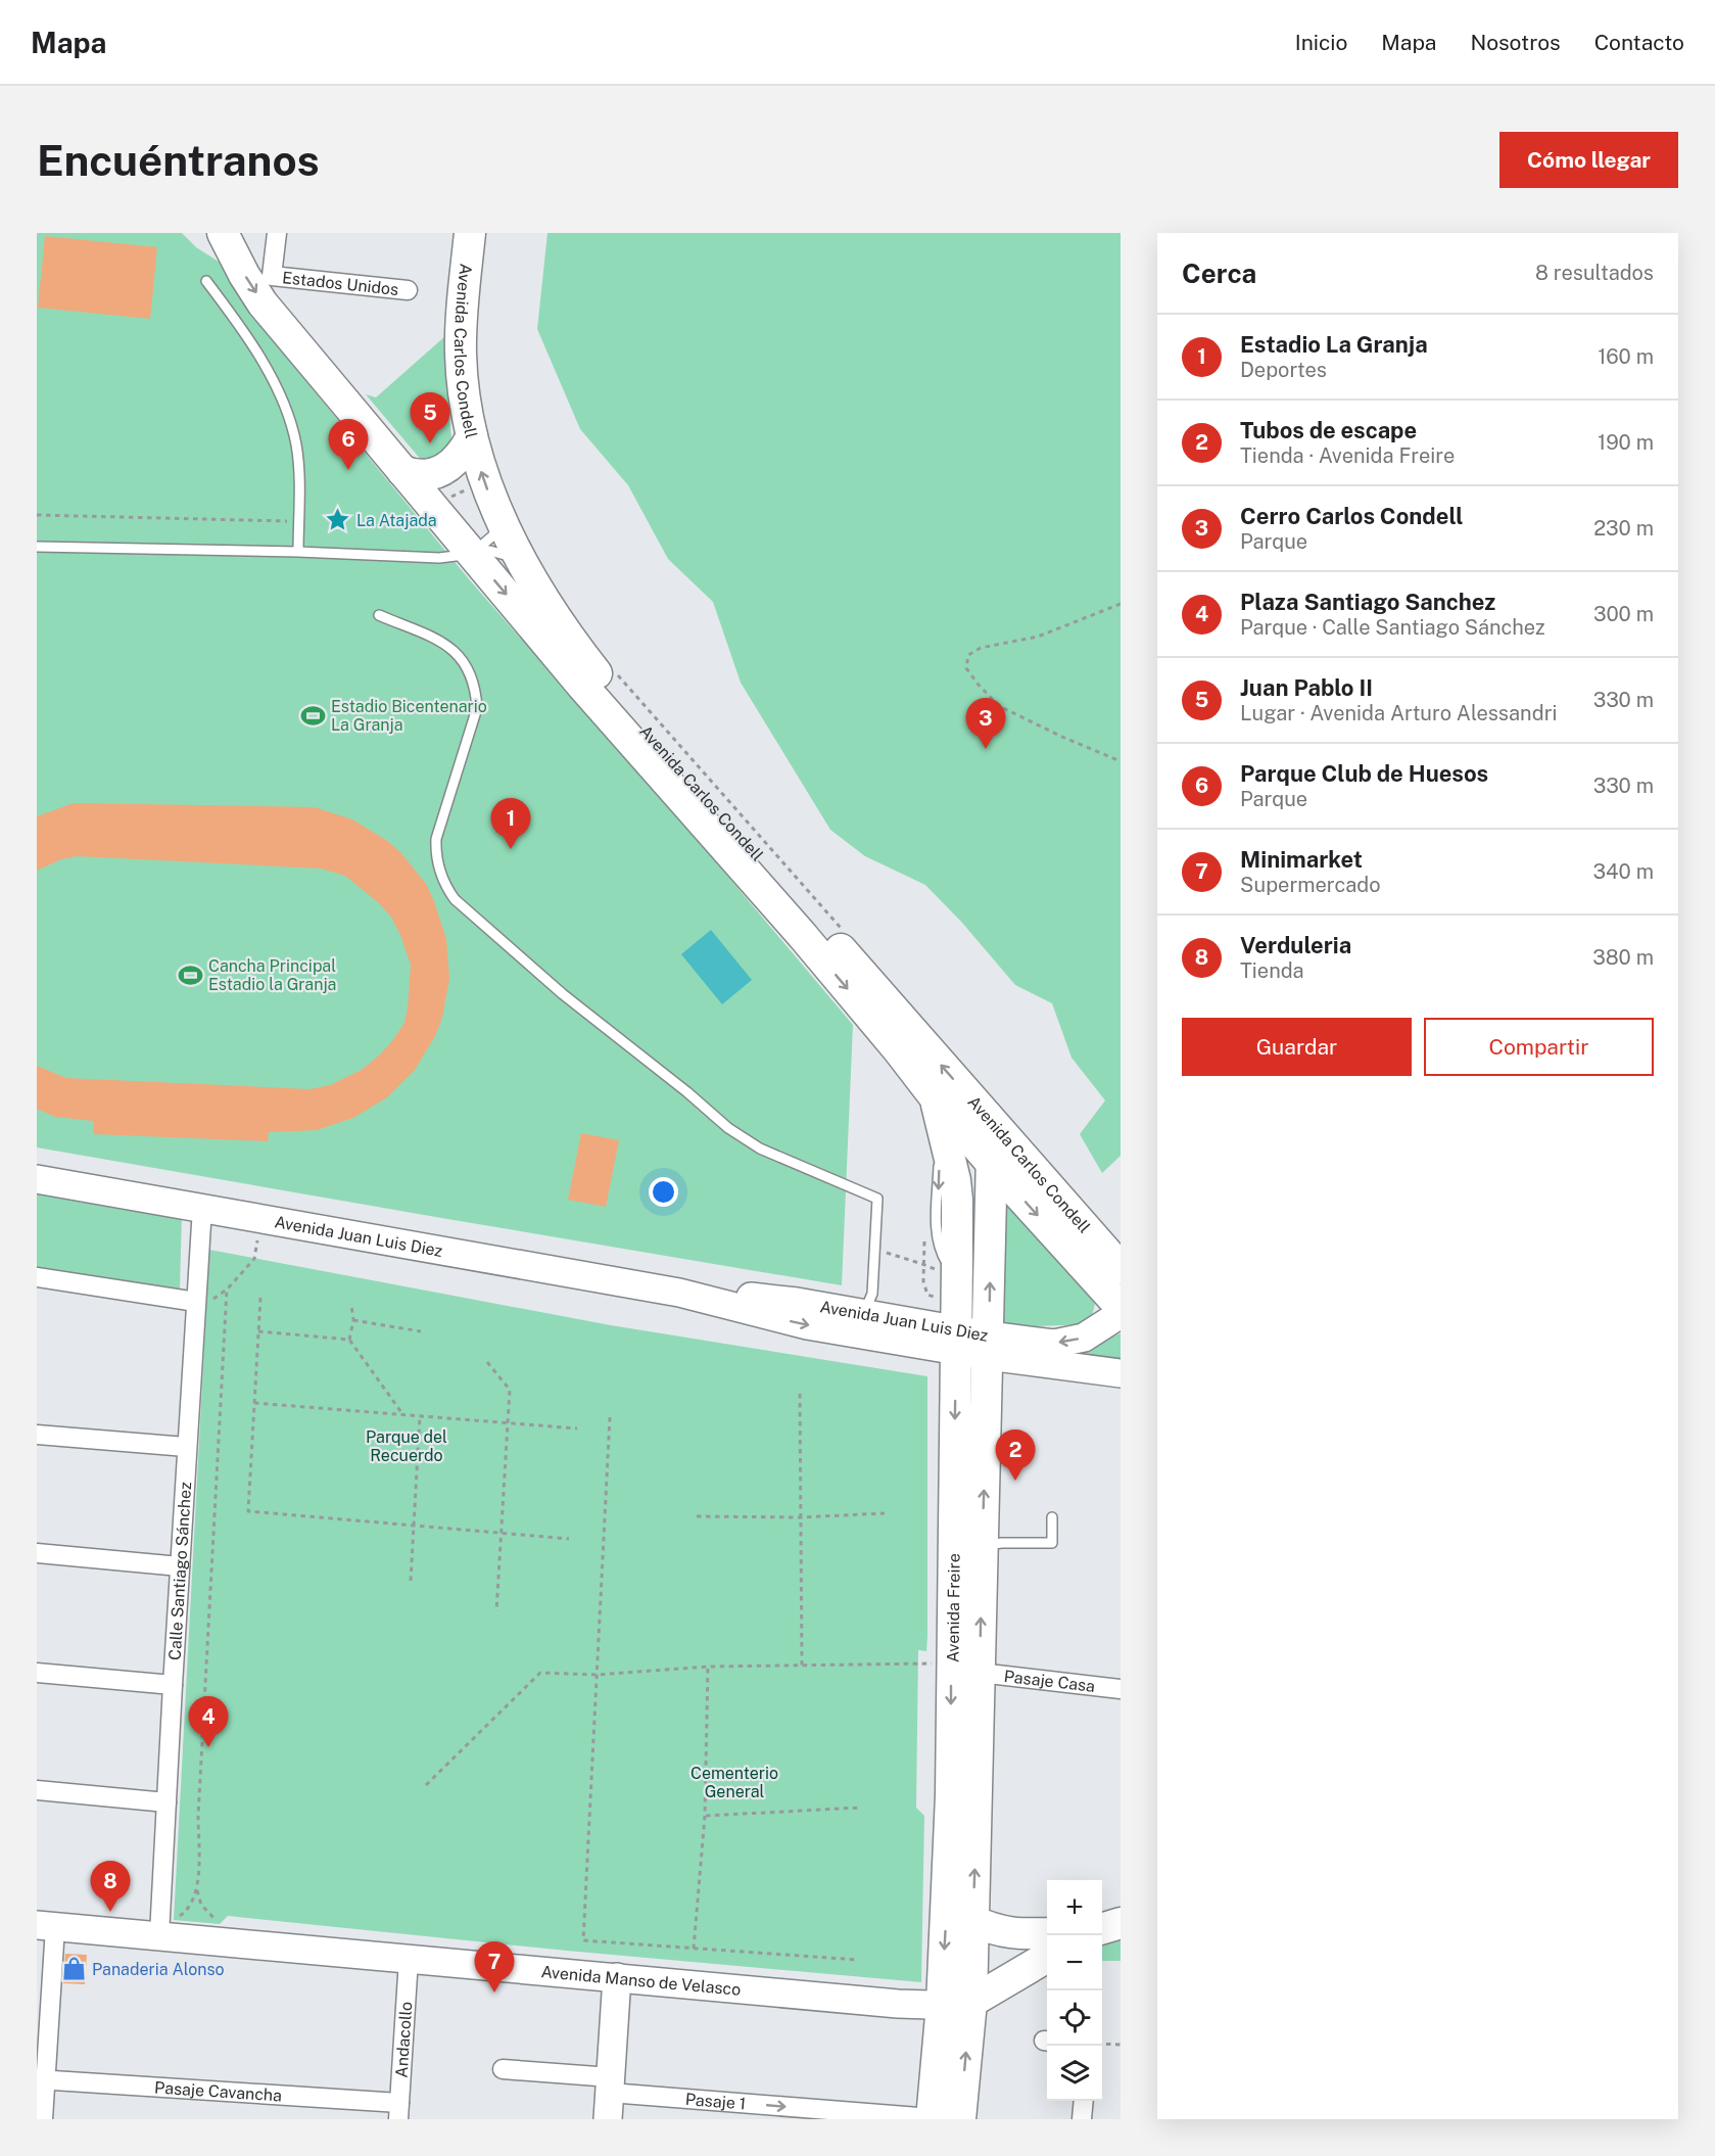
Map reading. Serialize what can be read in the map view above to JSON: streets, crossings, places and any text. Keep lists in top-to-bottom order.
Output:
{
  "streets": {
    "main road": [
      "Avenida Carlos Condell",
      "Avenida Juan Luis Diez",
      "Avenida Freire",
      "Avenida Manso de Velasco"
    ],
    "street": [
      "Estados Unidos",
      "Calle Santiago Sánchez",
      "Pasaje Casa",
      "Andacollo",
      "Pasaje Cavancha",
      "Pasaje 1"
    ]
  },
  "crossings": [
    ["Avenida Carlos Condell", "Avenida Freire"],
    ["Avenida Juan Luis Diez", "Calle Santiago Sánchez"],
    ["Avenida Juan Luis Diez", "Avenida Freire"],
    ["Calle Santiago Sánchez", "Avenida Manso de Velasco"],
    ["Avenida Freire", "Pasaje Casa"],
    ["Avenida Freire", "Avenida Manso de Velasco"],
    ["Avenida Freire", "Pasaje 1"],
    ["Avenida Manso de Velasco", "Andacollo"],
    ["Andacollo", "Pasaje Cavancha"]
  ],
  "one_way": ["Pasaje 1"],
  "parks": ["Parque del Recuerdo", "Cementerio General"],
  "places": {
    "place": ["La Atajada"],
    "sports": ["Estadio Bicentenario La Granja", "Cancha Principal Estadio la Granja"],
    "shop": ["Panaderia Alonso"]
  },
  "page": {
    "header": "Mapa",
    "nav": [
      "Inicio",
      "Mapa",
      "Nosotros",
      "Contacto"
    ],
    "buttons": [
      "Cómo llegar",
      ["Guardar", "Compartir"]
    ],
    "title": "Encuéntranos",
    "heading": ["Cerca", "8 resultados"],
    "list": [
      {
        "mark": "1",
        "name": "Estadio La Granja",
        "note": "Deportes",
        "value": "160 m"
      },
      {
        "mark": "2",
        "name": "Tubos de escape",
        "note": "Tienda · Avenida Freire",
        "value": "190 m"
      },
      {
        "mark": "3",
        "name": "Cerro Carlos Condell",
        "note": "Parque",
        "value": "230 m"
      },
      {
        "mark": "4",
        "name": "Plaza Santiago Sanchez",
        "note": "Parque · Calle Santiago Sánchez",
        "value": "300 m"
      },
      {
        "mark": "5",
        "name": "Juan Pablo II",
        "note": "Lugar · Avenida Arturo Alessandri",
        "value": "330 m"
      },
      {
        "mark": "6",
        "name": "Parque Club de Huesos",
        "note": "Parque",
        "value": "330 m"
      },
      {
        "mark": "7",
        "name": "Minimarket",
        "note": "Supermercado",
        "value": "340 m"
      },
      {
        "mark": "8",
        "name": "Verduleria",
        "note": "Tienda",
        "value": "380 m"
      }
    ],
    "pins": [
      "5",
      "6",
      "3",
      "1",
      "2",
      "4",
      "8",
      "7"
    ],
    "map_buttons": ["+", "−"]
  }
}
